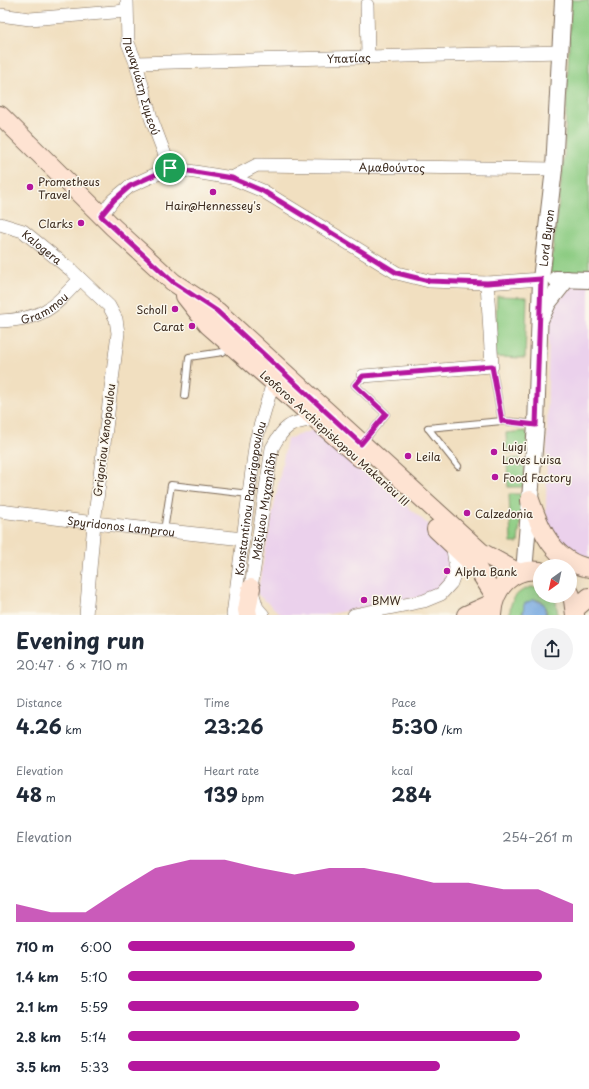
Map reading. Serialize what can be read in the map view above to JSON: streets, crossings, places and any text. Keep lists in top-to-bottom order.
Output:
{
  "streets": {
    "main road": ["Leoforos Archiepiskopou Makariou III"],
    "street": [
      "Υπατίας",
      "Παναγιώτη Συμεού",
      "Αμαθούντος",
      "Lord Byron",
      "Kalogera",
      "Grammou",
      "Grigoriou Xenopoulou",
      "Konstantinou Paparigopoulou",
      "Μάξιμου Μιχαηλίδη",
      "Spyridonos Lamprou"
    ]
  },
  "crossings": [
    ["Υπατίας", "Παναγιώτη Συμεού"],
    ["Υπατίας", "Lord Byron"],
    ["Αμαθούντος", "Lord Byron"],
    ["Lord Byron", "Leoforos Archiepiskopou Makariou III"],
    ["Kalogera", "Grammou"],
    ["Kalogera", "Grigoriou Xenopoulou"],
    ["Grammou", "Grigoriou Xenopoulou"],
    ["Leoforos Archiepiskopou Makariou III", "Konstantinou Paparigopoulou"],
    ["Leoforos Archiepiskopou Makariou III", "Μάξιμου Μιχαηλίδη"],
    ["Grigoriou Xenopoulou", "Spyridonos Lamprou"],
    ["Konstantinou Paparigopoulou", "Spyridonos Lamprou"]
  ],
  "places": [
    "Prometheus Travel",
    "Hair@Hennessey's",
    "Clarks",
    "Scholl",
    "Carat",
    "Luigi Loves Luisa",
    "Leila",
    "Food Factory",
    "Calzedonia",
    "Alpha Bank",
    "BMW"
  ],
  "north": "bottom left",
  "page": {
    "heading": ["Evening run", "20:47 · 6 × 710 m"],
    "stats": [
      ["Distance", "4.26 km"],
      ["Time", "23:26"],
      ["Pace", "5:30 /km"],
      ["Elevation", "48 m"],
      ["Heart rate", "139 bpm"],
      ["kcal", "284"]
    ],
    "chart": ["Elevation", "254–261 m"],
    "list": [
      {
        "name": "710 m",
        "note": "6:00"
      },
      {
        "name": "1.4 km",
        "note": "5:10"
      },
      {
        "name": "2.1 km",
        "note": "5:59"
      },
      {
        "name": "2.8 km",
        "note": "5:14"
      },
      {
        "name": "3.5 km",
        "note": "5:33"
      }
    ]
  }
}
